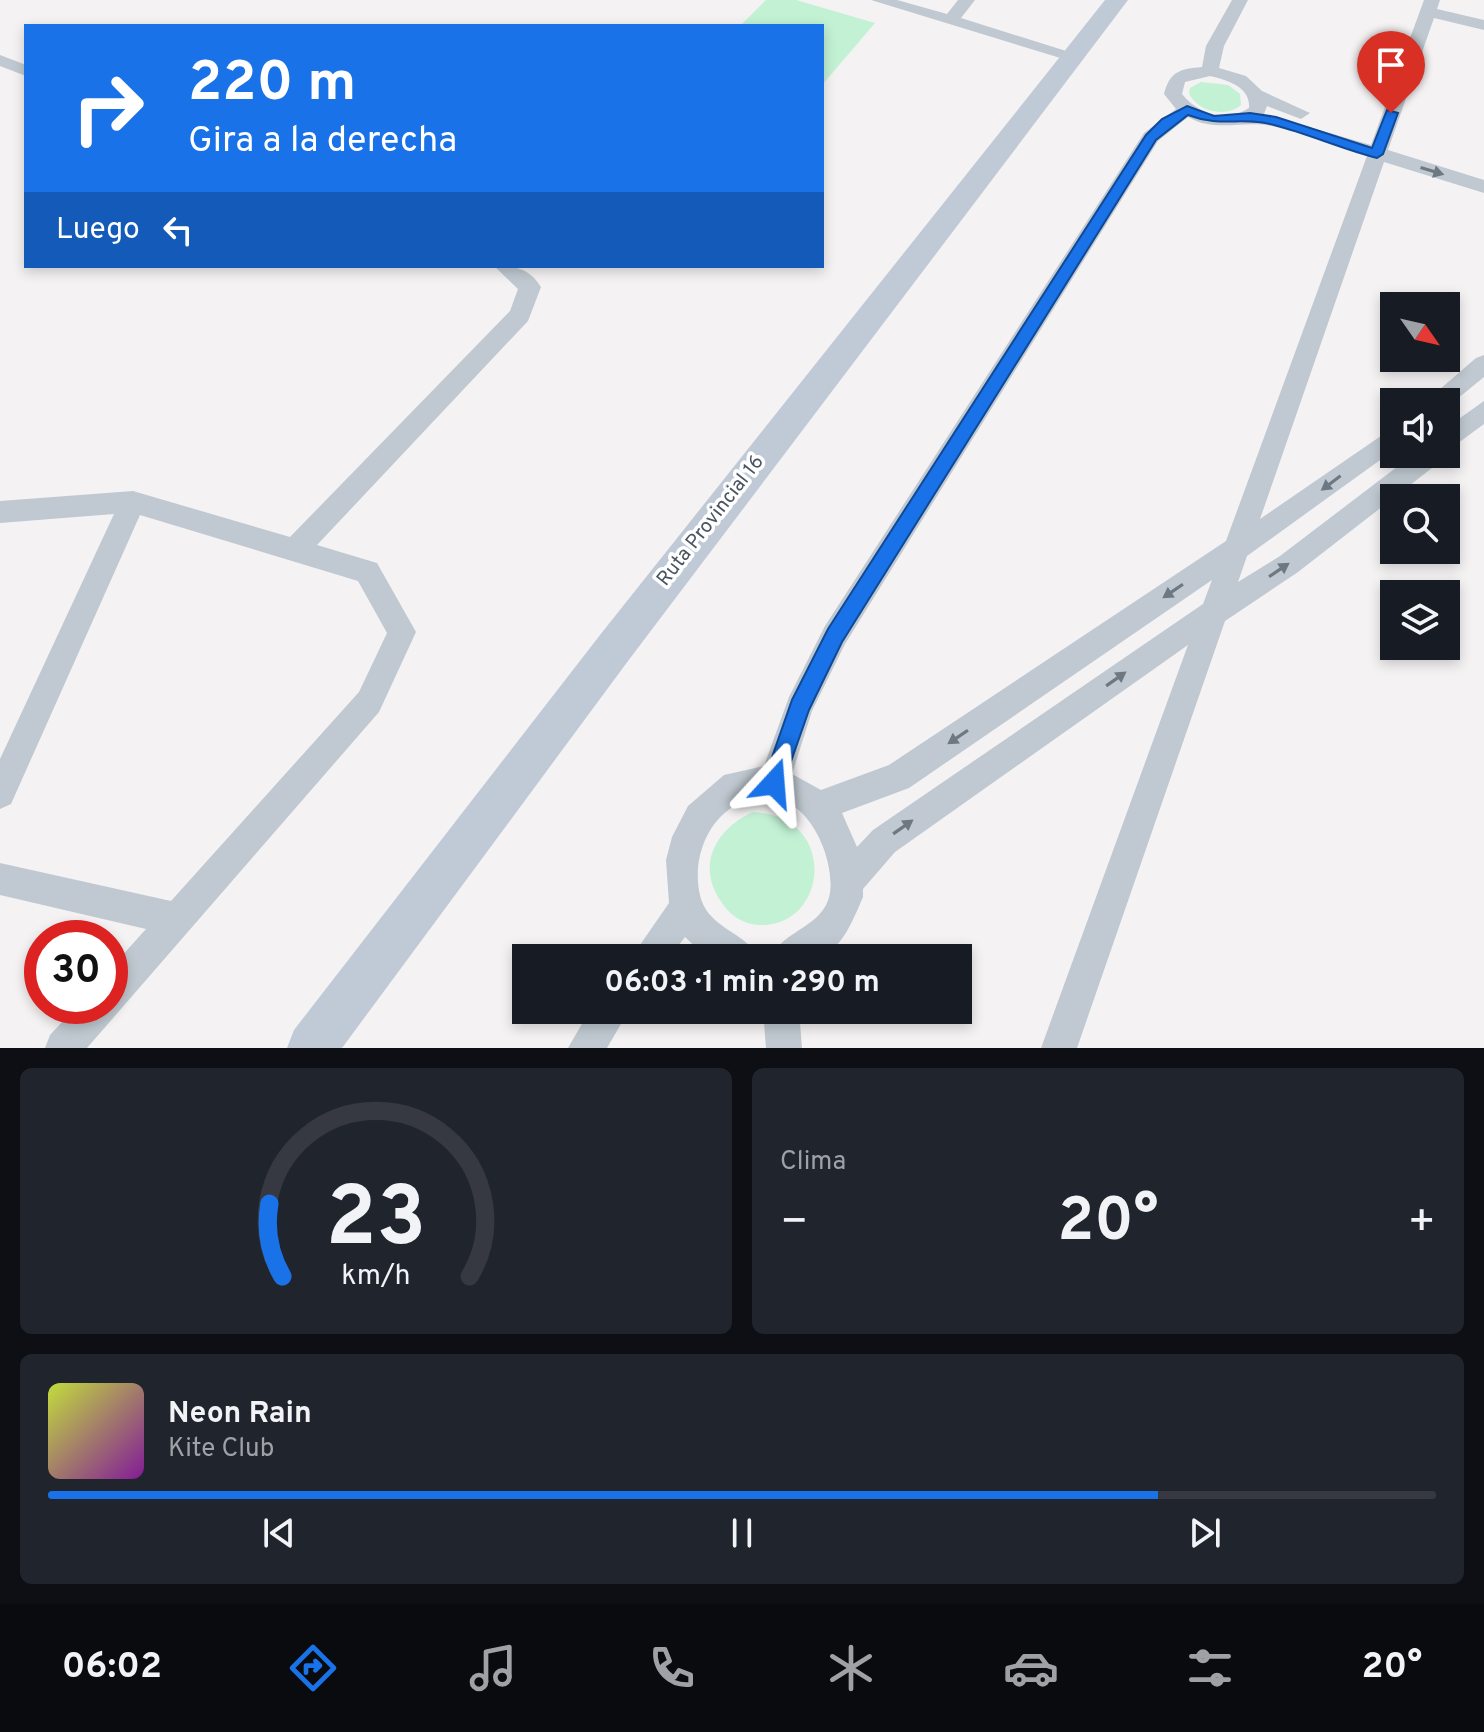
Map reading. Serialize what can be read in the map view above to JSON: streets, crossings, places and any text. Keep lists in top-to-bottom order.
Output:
{
  "streets": {
    "main road": ["Ruta Provincial 16"]
  },
  "north": "bottom right",
  "page": {
    "turn": ["220 m", "Gira a la derecha"],
    "then": "Luego",
    "limit": "30",
    "trip": "06:03 · 1 min · 290 m",
    "tile": "Clima",
    "heat": ["−", "20°", "+"],
    "song": ["Neon Rain", "Kite Club"],
    "tabs": ["06:02", "20°"],
    "gauge": ["23", "km/h"]
  }
}
